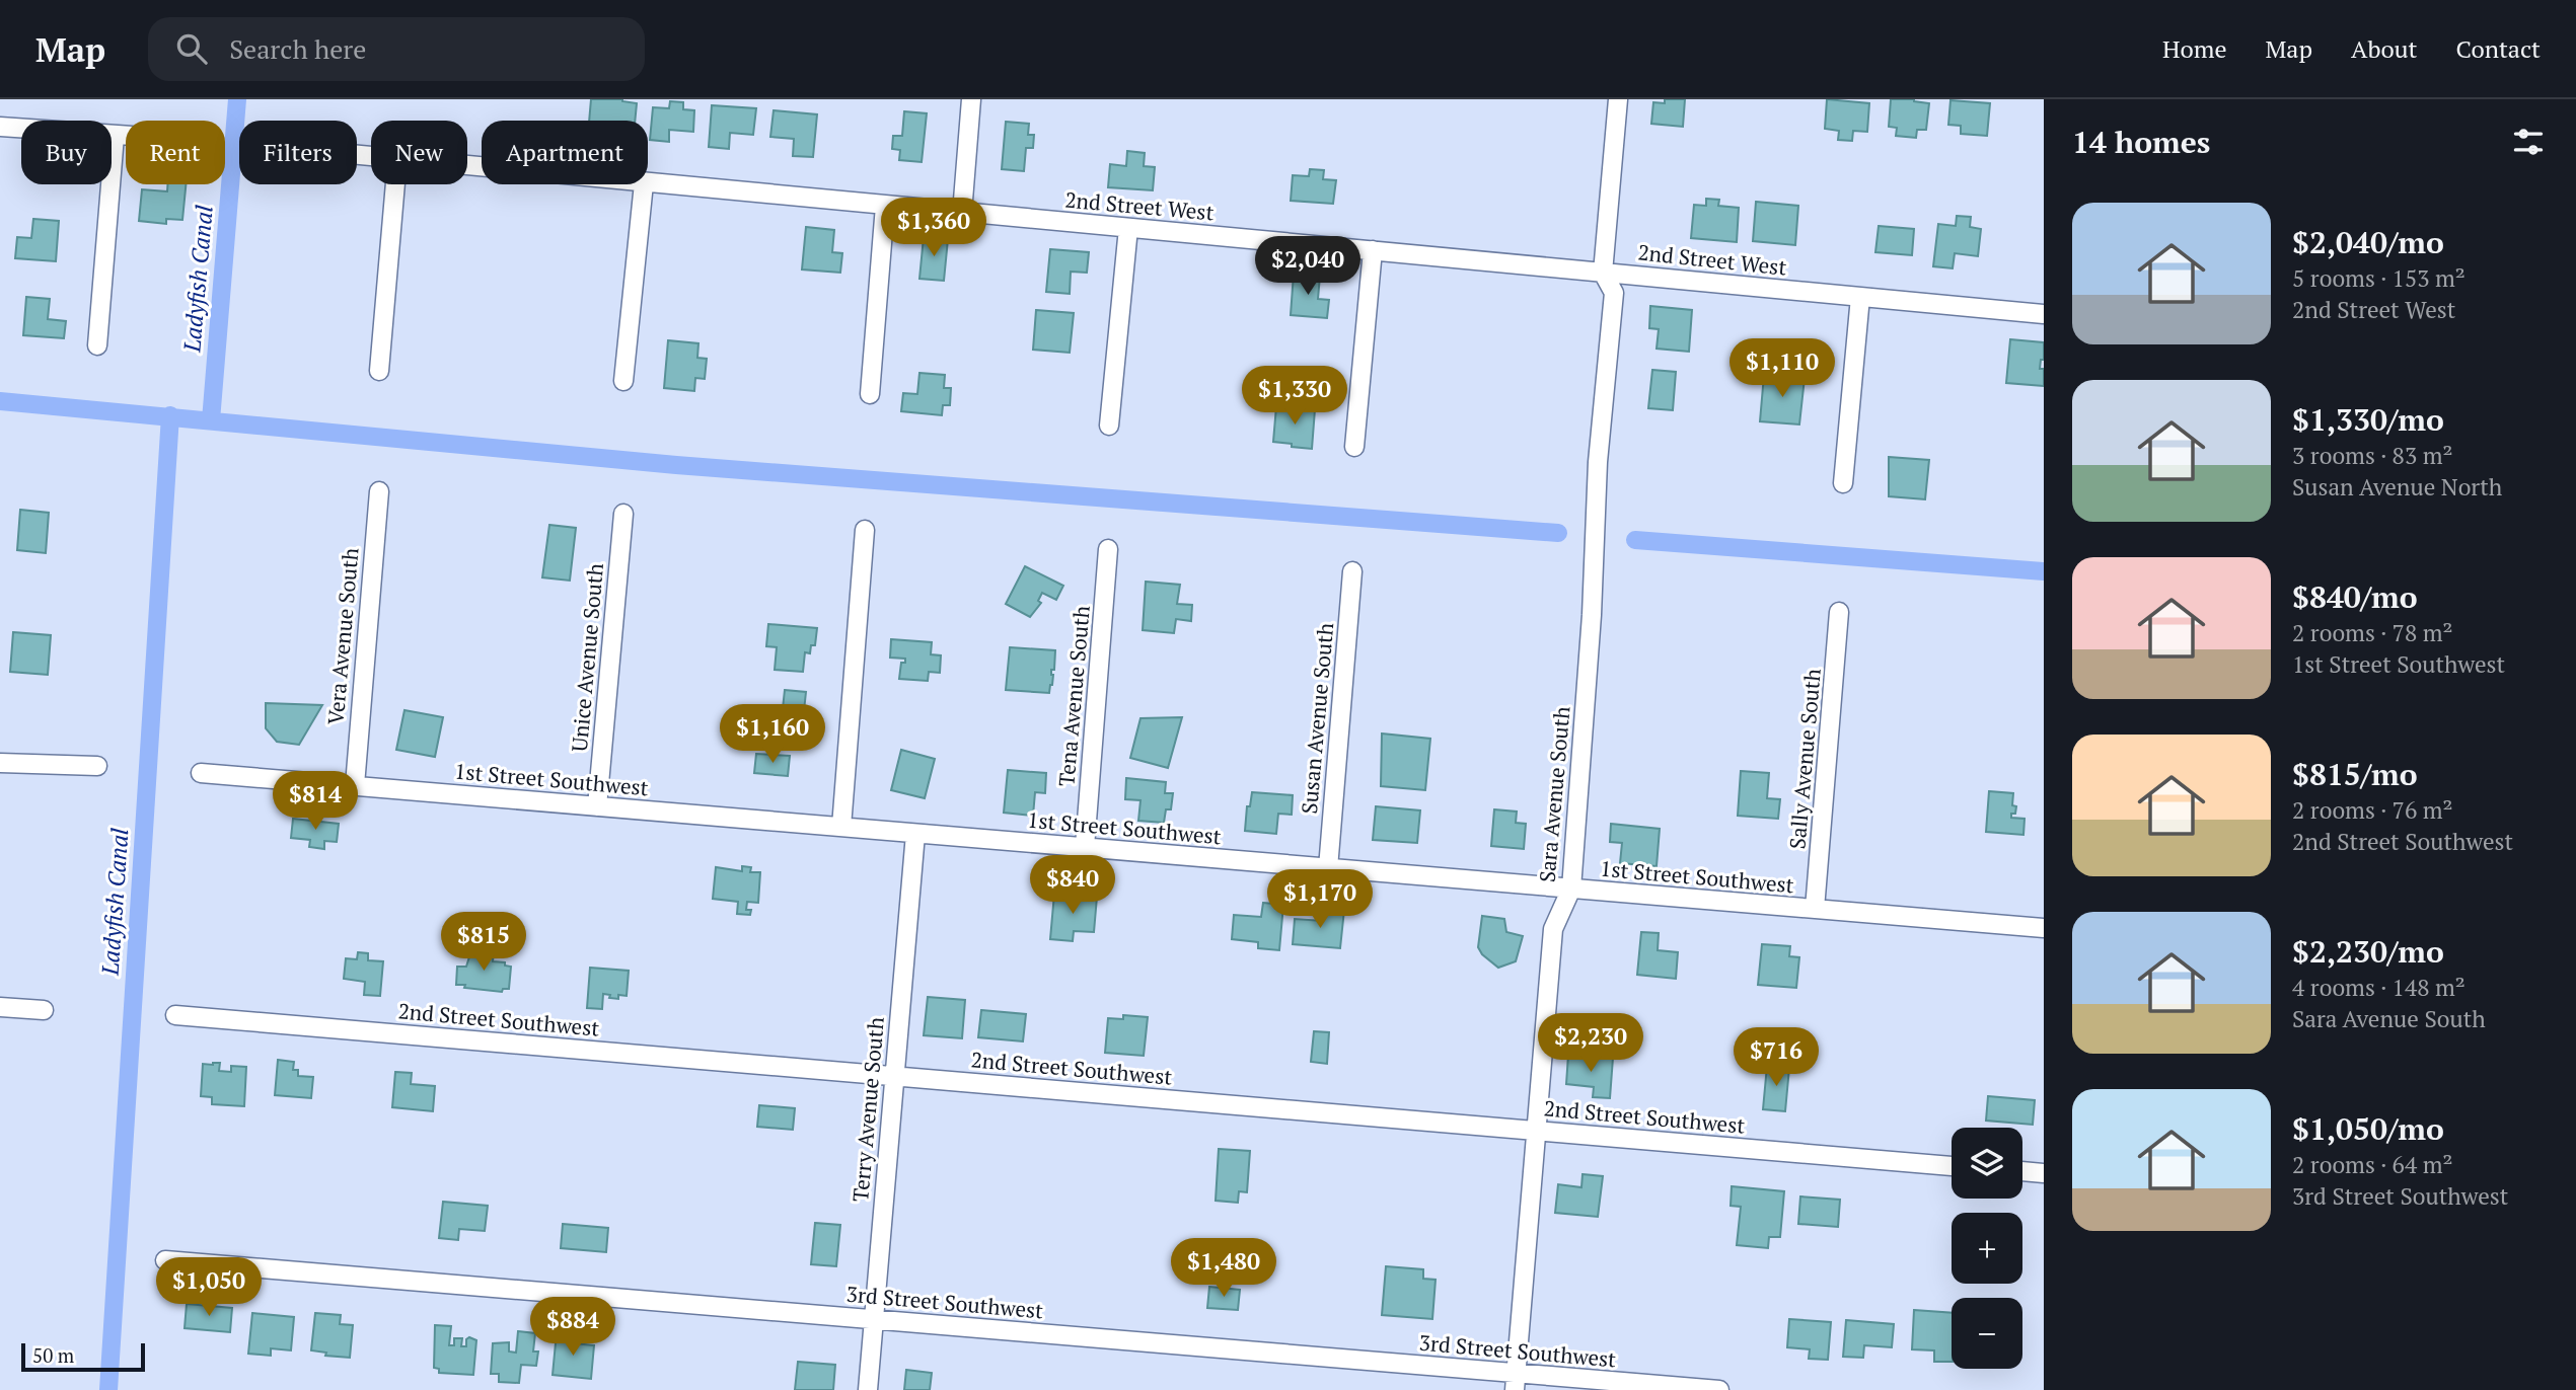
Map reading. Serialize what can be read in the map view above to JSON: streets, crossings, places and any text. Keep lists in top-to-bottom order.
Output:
{
  "streets": {
    "street": [
      "2nd Street West",
      "Vera Avenue South",
      "Unice Avenue South",
      "Tena Avenue South",
      "Susan Avenue South",
      "Sally Avenue South",
      "1st Street Southwest",
      "Sara Avenue South",
      "2nd Street Southwest",
      "Terry Avenue South",
      "3rd Street Southwest"
    ]
  },
  "crossings": [
    ["2nd Street West", "Sara Avenue South"],
    ["Vera Avenue South", "1st Street Southwest"],
    ["Unice Avenue South", "1st Street Southwest"],
    ["Tena Avenue South", "1st Street Southwest"],
    ["Susan Avenue South", "1st Street Southwest"],
    ["Sally Avenue South", "1st Street Southwest"],
    ["1st Street Southwest", "Sara Avenue South"],
    ["1st Street Southwest", "Terry Avenue South"],
    ["Sara Avenue South", "2nd Street Southwest"],
    ["Sara Avenue South", "3rd Street Southwest"],
    ["2nd Street Southwest", "Terry Avenue South"],
    ["Terry Avenue South", "3rd Street Southwest"]
  ],
  "water": ["Ladyfish Canal"],
  "scale_bar": "50 m",
  "page": {
    "header": "Map",
    "search": "Search here",
    "nav": [
      "Home",
      "Map",
      "About",
      "Contact"
    ],
    "heading": "14 homes",
    "chip": [
      "Buy",
      "Rent",
      "Filters",
      "New",
      "Apartment"
    ],
    "list": [
      {
        "name": "$2,040/mo",
        "note": "5 rooms · 153 m² · 2nd Street West"
      },
      {
        "name": "$1,330/mo",
        "note": "3 rooms · 83 m² · Susan Avenue North"
      },
      {
        "name": "$840/mo",
        "note": "2 rooms · 78 m² · 1st Street Southwest"
      },
      {
        "name": "$815/mo",
        "note": "2 rooms · 76 m² · 2nd Street Southwest"
      },
      {
        "name": "$2,230/mo",
        "note": "4 rooms · 148 m² · Sara Avenue South"
      },
      {
        "name": "$1,050/mo",
        "note": "2 rooms · 64 m² · 3rd Street Southwest"
      }
    ],
    "price": [
      "$1,360",
      "$2,040",
      "$1,110",
      "$1,330",
      "$1,160",
      "$814",
      "$840",
      "$1,170",
      "$815",
      "$2,230",
      "$716",
      "$1,480",
      "$1,050",
      "$884"
    ],
    "map_buttons": ["+", "−"],
    "scale": "50 m"
  }
}
